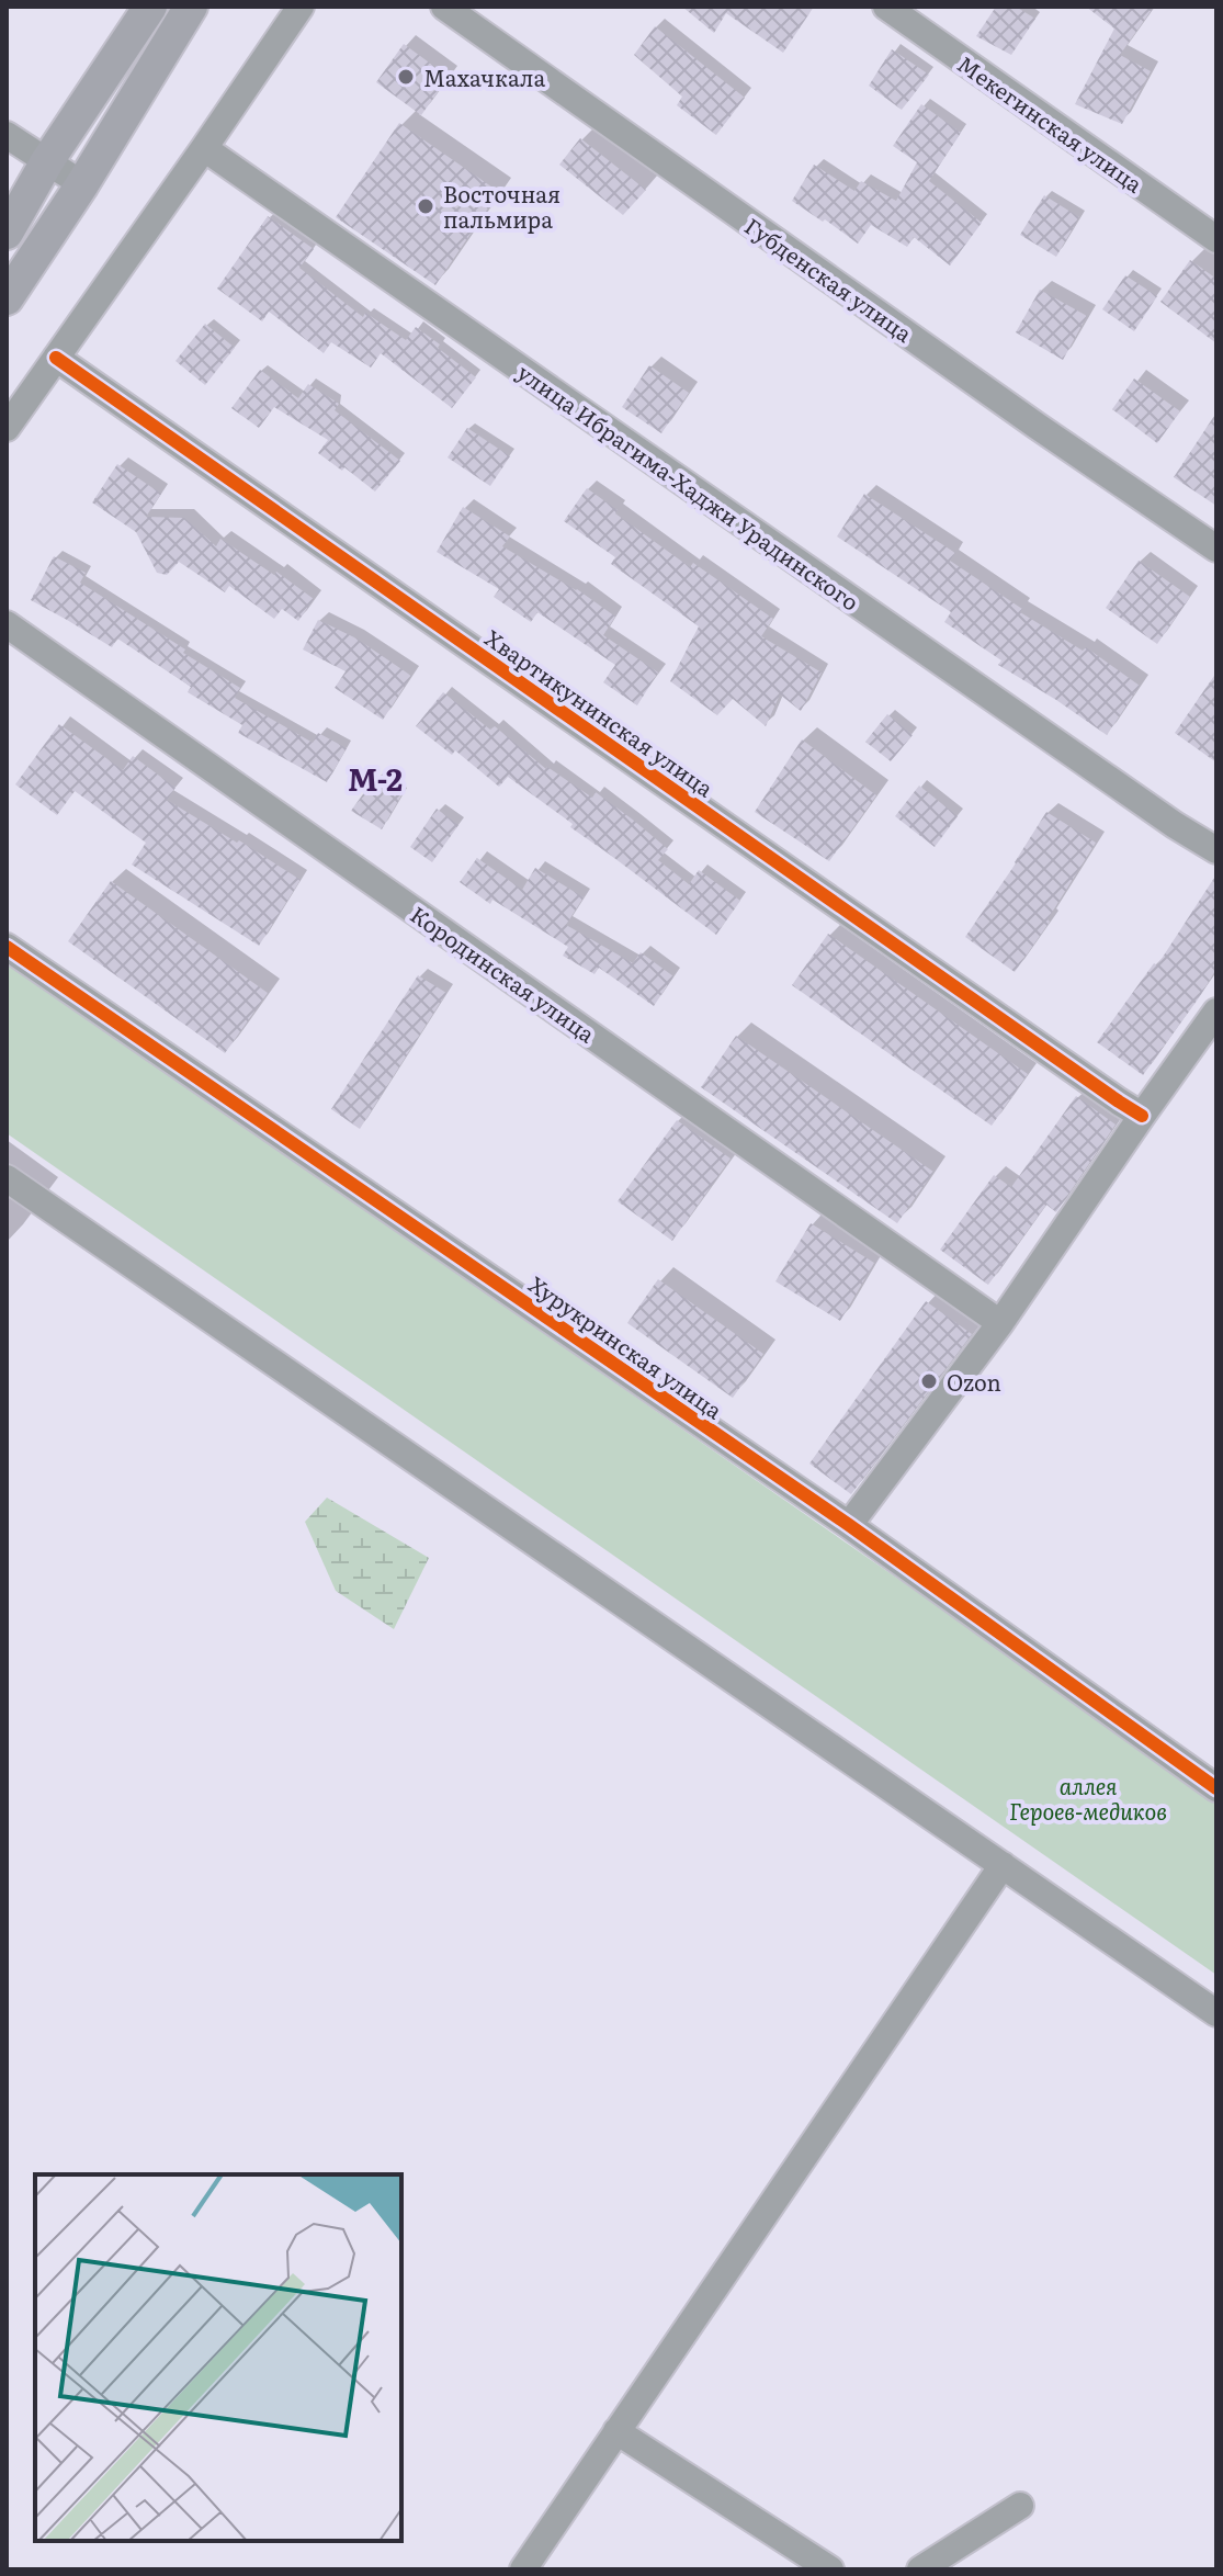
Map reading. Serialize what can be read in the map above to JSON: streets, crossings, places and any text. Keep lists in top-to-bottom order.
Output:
{
  "streets": {
    "street": [
      "Мекегинская улица",
      "Губденская улица",
      "улица Ибрагима-Хаджи Урадинского",
      "Хвартикунинская улица",
      "Кородинская улица",
      "Хурукринская улица"
    ]
  },
  "districts": ["М-2"],
  "parks": ["аллея Героев-медиков"],
  "places": ["Махачкала", "Восточная пальмира", "Ozon"]
}
